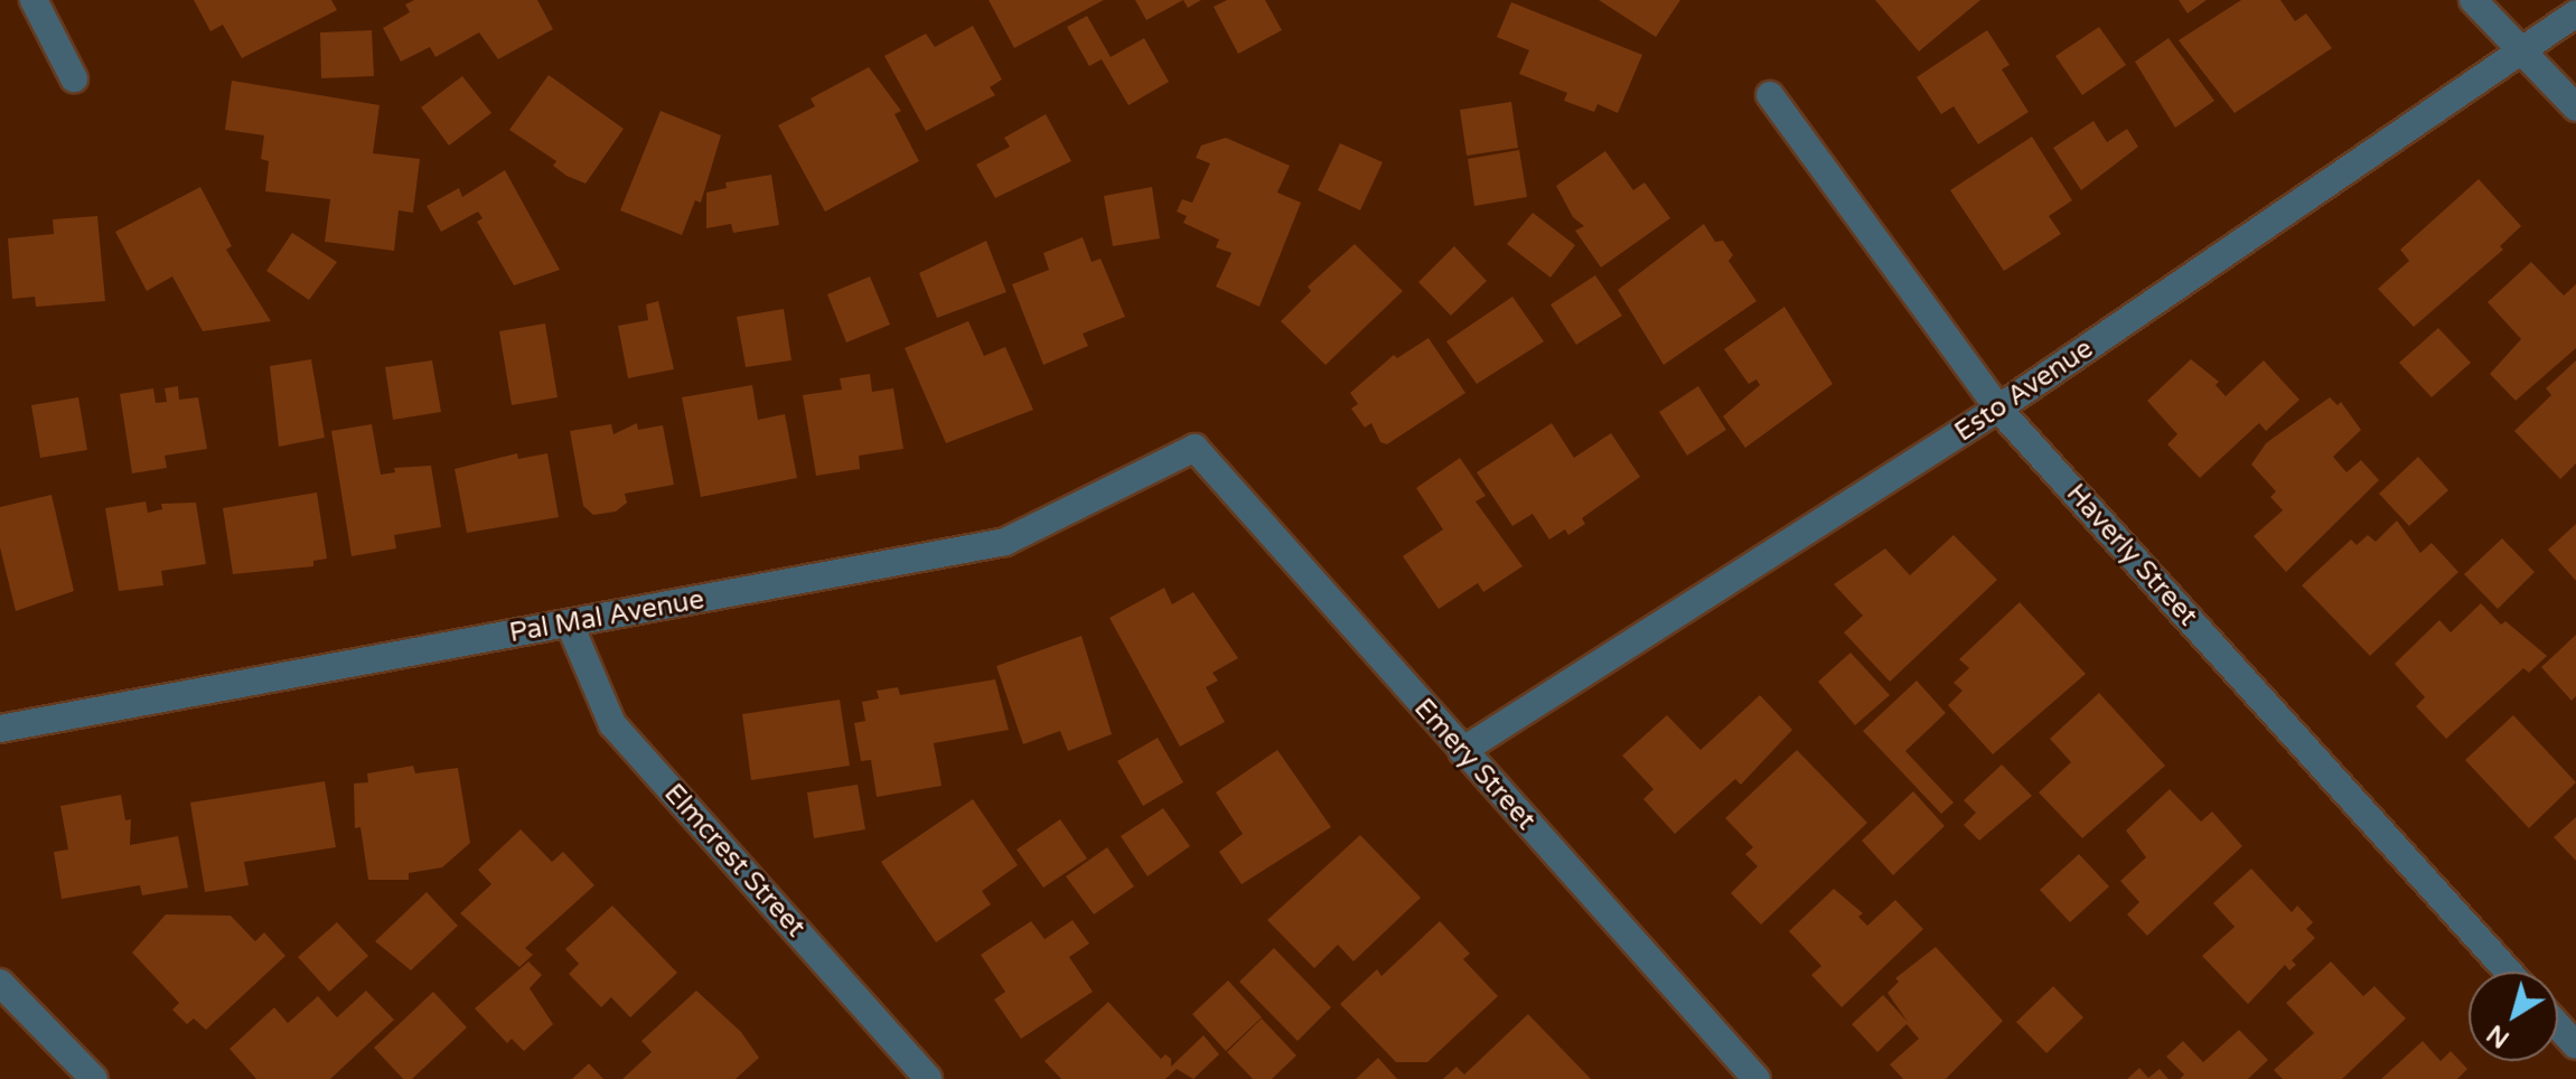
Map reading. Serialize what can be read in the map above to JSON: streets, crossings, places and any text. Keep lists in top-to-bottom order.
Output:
{
  "streets": {
    "street": [
      "Esto Avenue",
      "Haverly Street",
      "Pal Mal Avenue",
      "Emery Street",
      "Elmcrest Street"
    ]
  },
  "crossings": [
    ["Esto Avenue", "Haverly Street"],
    ["Esto Avenue", "Emery Street"],
    ["Pal Mal Avenue", "Emery Street"],
    ["Pal Mal Avenue", "Elmcrest Street"]
  ],
  "north": "bottom left"
}
